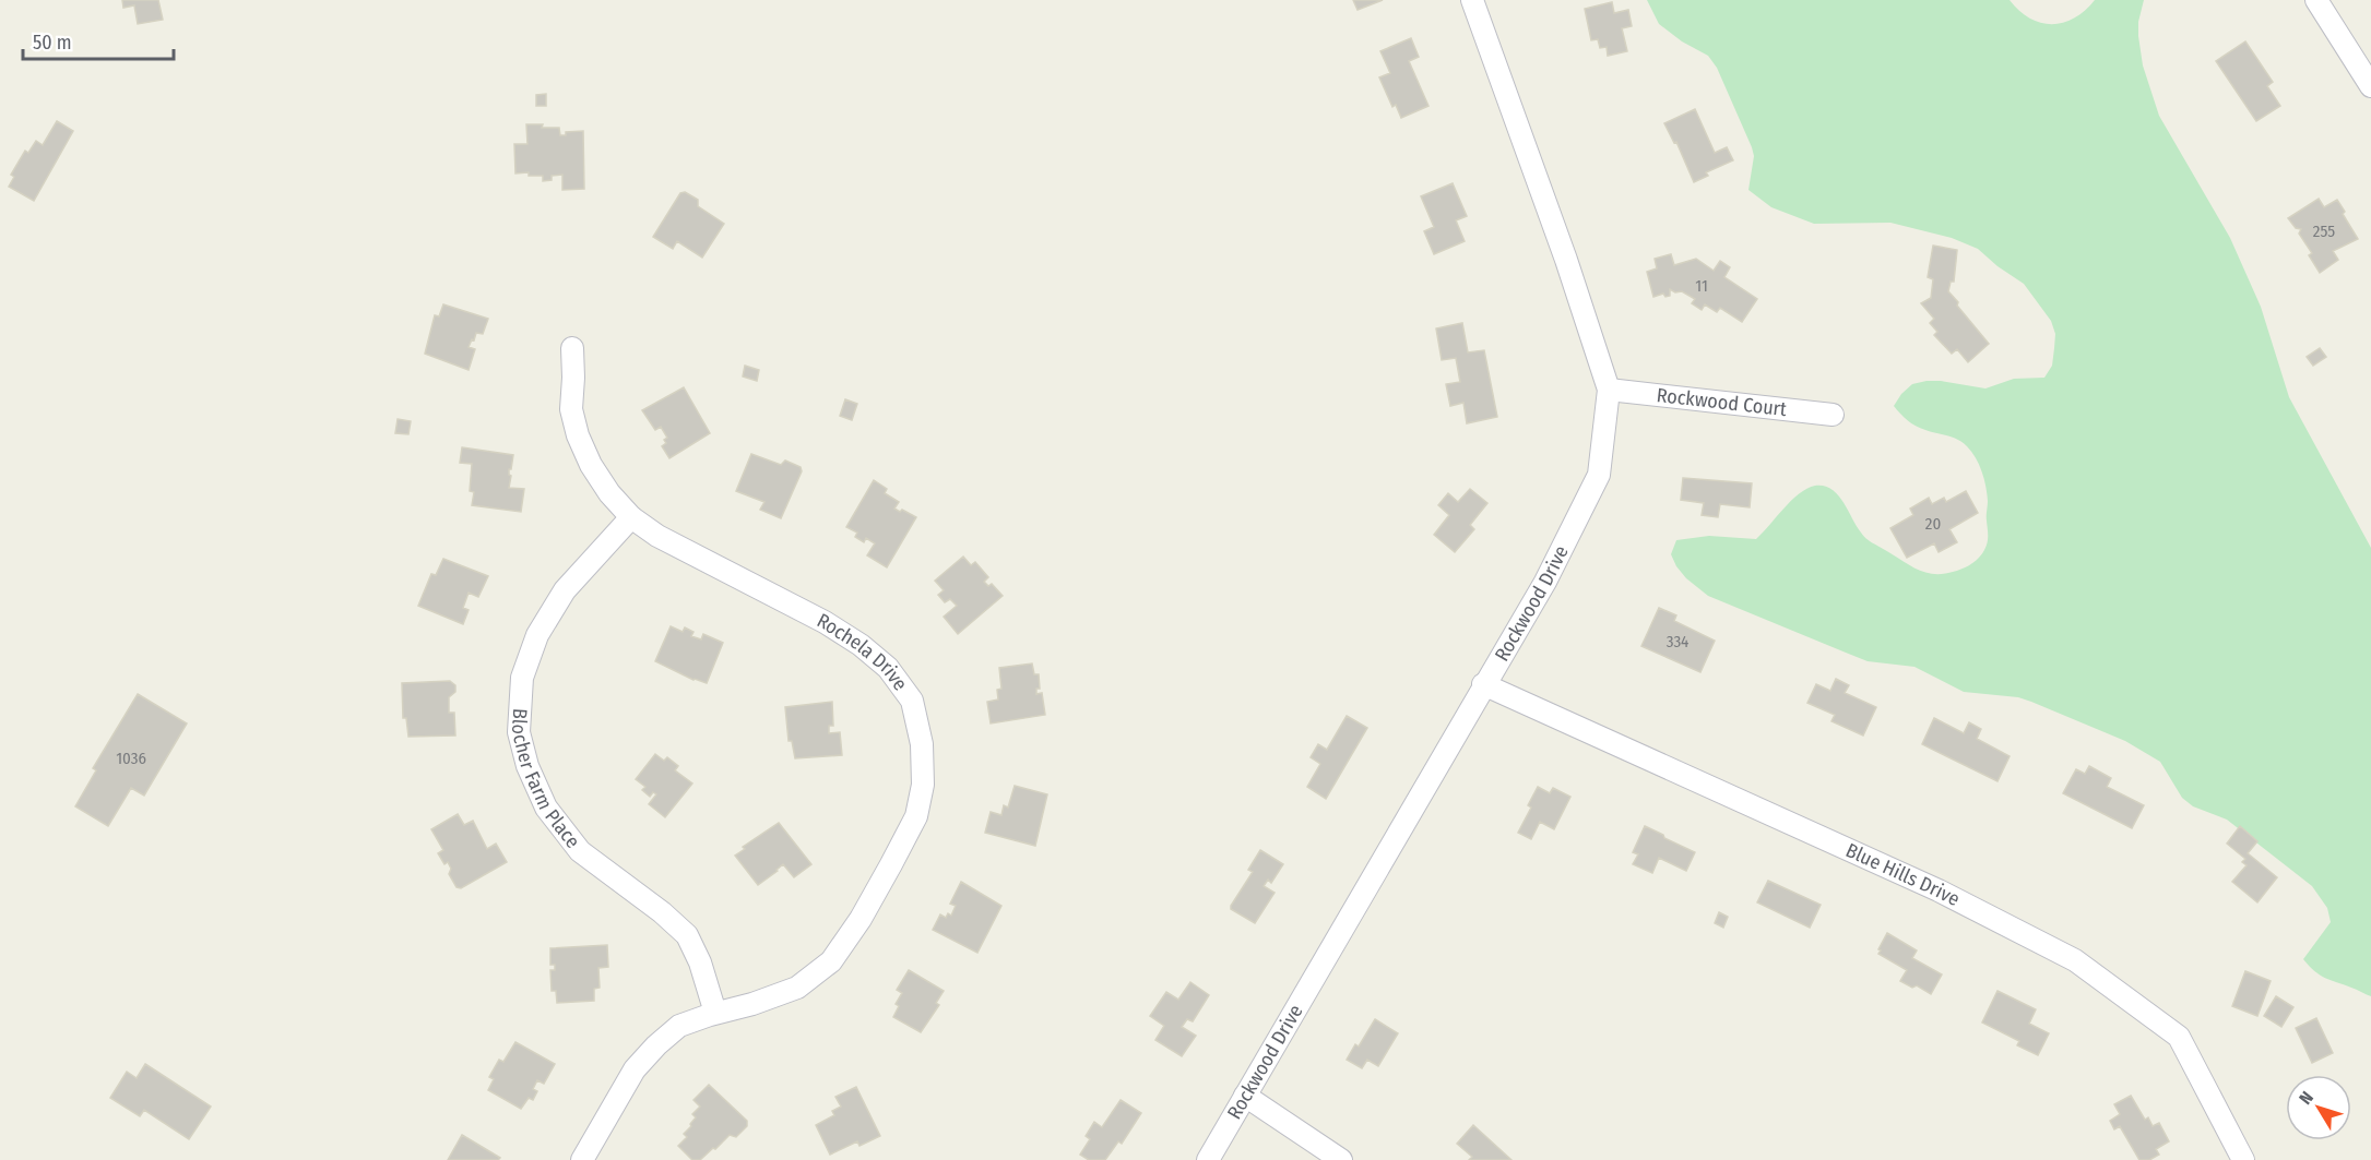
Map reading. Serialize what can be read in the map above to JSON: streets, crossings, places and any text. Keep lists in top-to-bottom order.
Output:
{
  "streets": {
    "street": [
      "Rockwood Court",
      "Rockwood Drive",
      "Rochela Drive",
      "Blocher Farm Place",
      "Blue Hills Drive"
    ]
  },
  "crossings": [
    ["Rockwood Court", "Rockwood Drive"],
    ["Rockwood Drive", "Blue Hills Drive"],
    ["Rochela Drive", "Blocher Farm Place"]
  ],
  "house_numbers": [
    "255",
    "11",
    "20",
    "334",
    "1036"
  ],
  "scale_bar": "50 m",
  "north": "top left"
}
